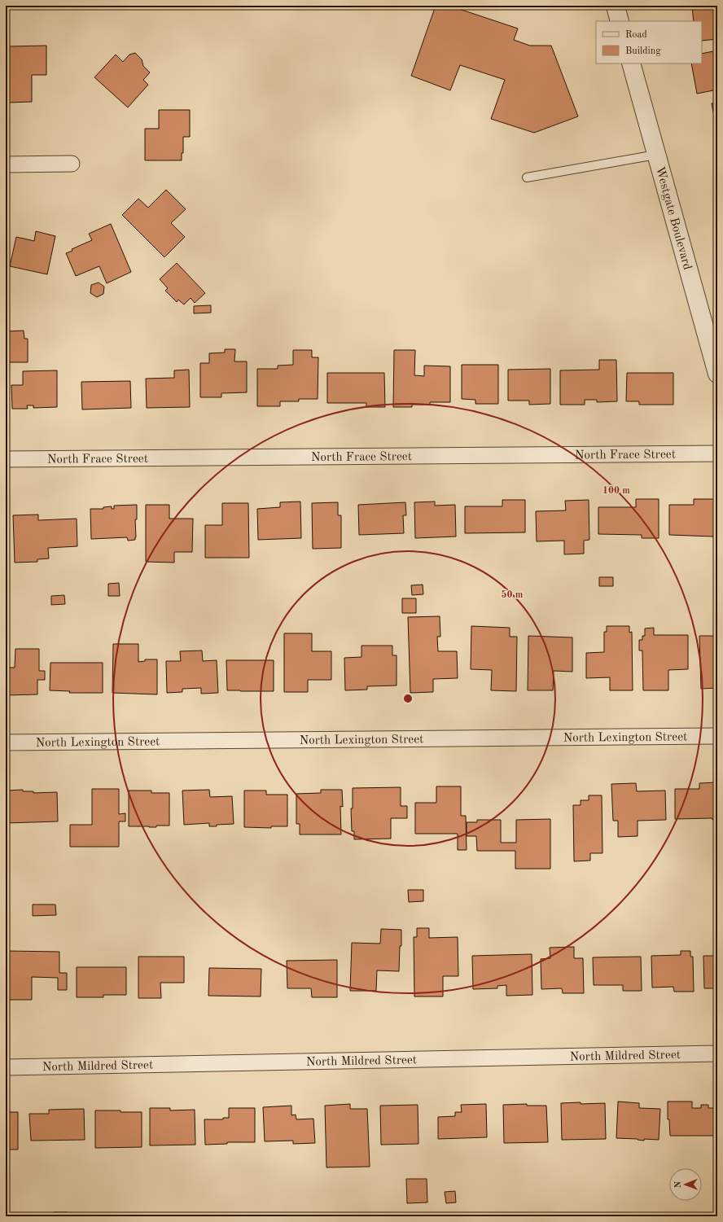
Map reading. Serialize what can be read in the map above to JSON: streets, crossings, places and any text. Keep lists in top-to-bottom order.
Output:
{
  "streets": {
    "street": [
      "Westgate Boulevard",
      "North Frace Street",
      "North Lexington Street",
      "North Mildred Street"
    ]
  },
  "legend": ["Road", "Building"],
  "north": "left",
  "rings": ["100 m", "50 m"]
}
